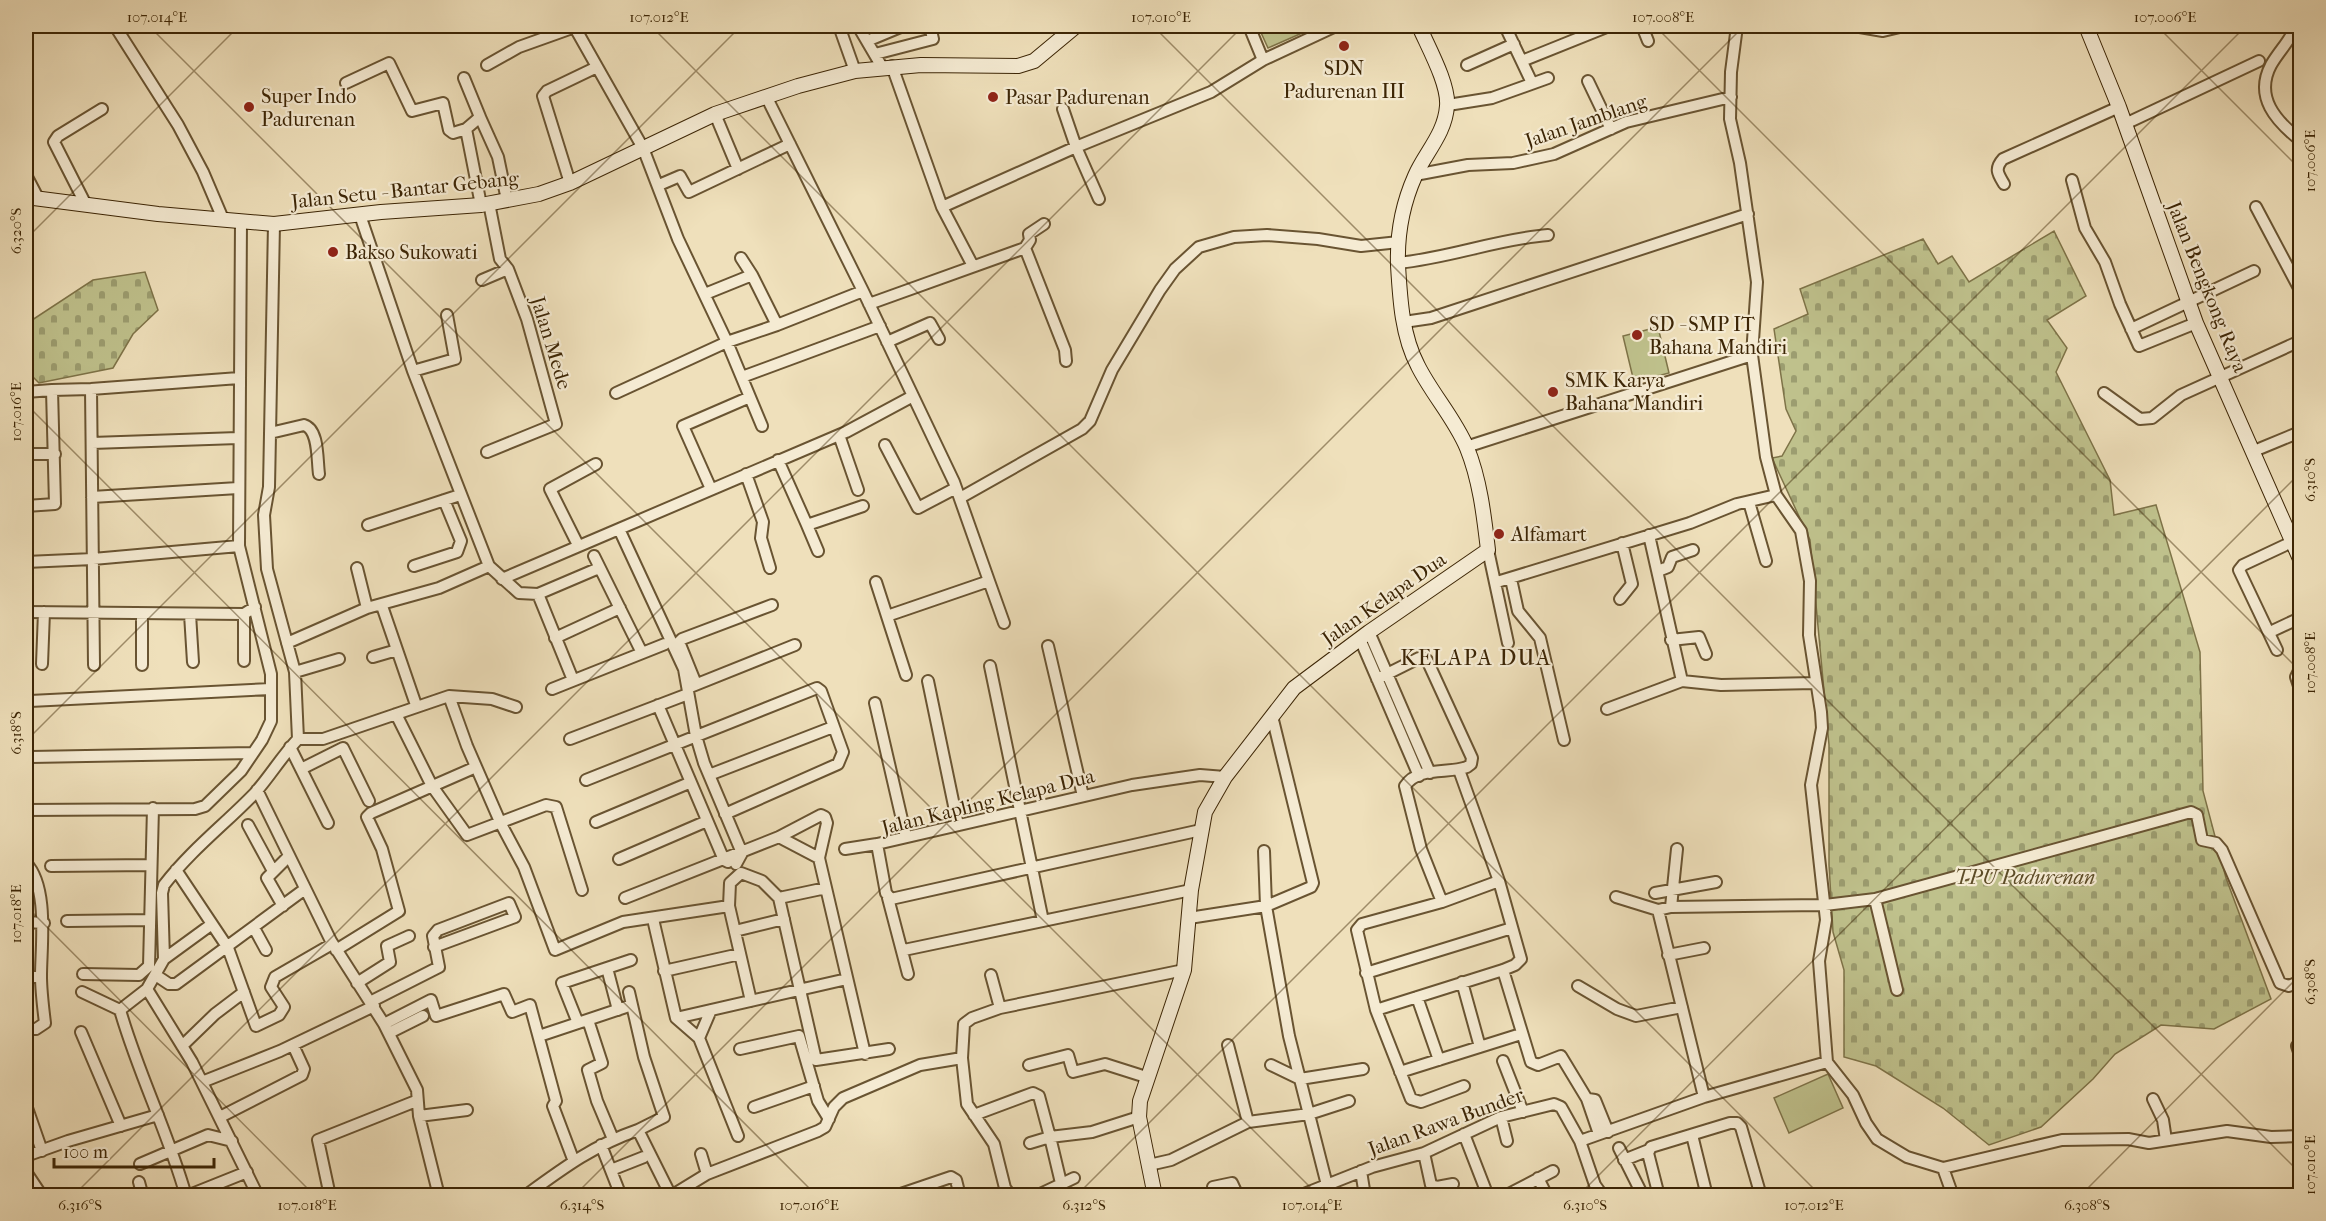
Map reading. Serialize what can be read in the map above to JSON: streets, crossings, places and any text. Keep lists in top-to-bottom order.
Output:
{
  "streets": {
    "main road": ["Jalan Setu - Bantar Gebang", "Jalan Bengkong Raya", "Jalan Kelapa Dua"],
    "street": [
      "Jalan Jamblang",
      "Jalan Mede",
      "Jalan Kapling Kelapa Dua",
      "Jalan Rawa Bunder"
    ]
  },
  "crossings": [
    ["Jalan Setu - Bantar Gebang", "Jalan Mede"],
    ["Jalan Kelapa Dua", "Jalan Kapling Kelapa Dua"]
  ],
  "districts": ["KELAPA DUA"],
  "parks": ["TPU Padurenan"],
  "places": [
    "SDN Padurenan III",
    "Pasar Padurenan",
    "Super Indo Padurenan",
    "Bakso Sukowati",
    "SD - SMP IT Bahana Mandiri",
    "SMK Karya Bahana Mandiri",
    "Alfamart"
  ],
  "scale_bar": "100 m",
  "coordinates": [
    "107.014°E",
    "107.012°E",
    "107.010°E",
    "107.008°E",
    "107.006°E",
    "6.320°S",
    "107.016°E",
    "6.310°S",
    "6.318°S",
    "107.018°E",
    "6.308°S",
    "6.316°S",
    "6.314°S",
    "6.312°S"
  ]
}
